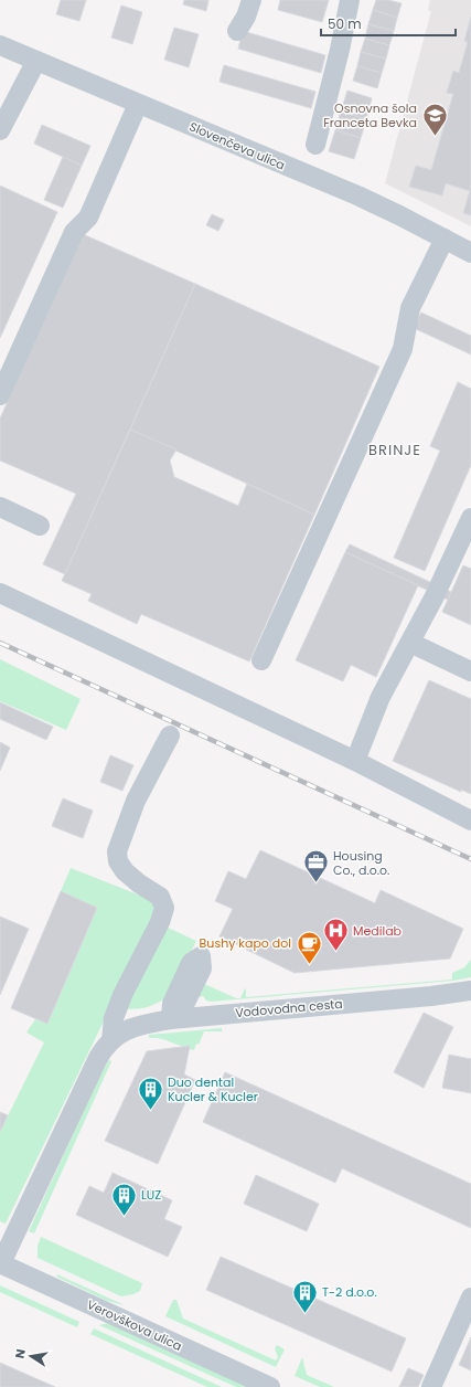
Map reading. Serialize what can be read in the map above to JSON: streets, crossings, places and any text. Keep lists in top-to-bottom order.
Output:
{
  "streets": {
    "street": ["Slovenčeva ulica", "Vodovodna cesta", "Verovškova ulica"]
  },
  "crossings": [
    ["Vodovodna cesta", "Verovškova ulica"]
  ],
  "districts": ["BRINJE"],
  "places": {
    "school or university": ["Osnovna šola Franceta Bevka"],
    "office": ["Housing Co., d.o.o."],
    "hospital": ["Medilab"],
    "cafe": ["Bushy kapo dol"],
    "building": ["Duo dental Kucler & Kucler", "LUZ", "T-2 d.o.o."]
  },
  "scale_bar": "50 m",
  "north": "left"
}
